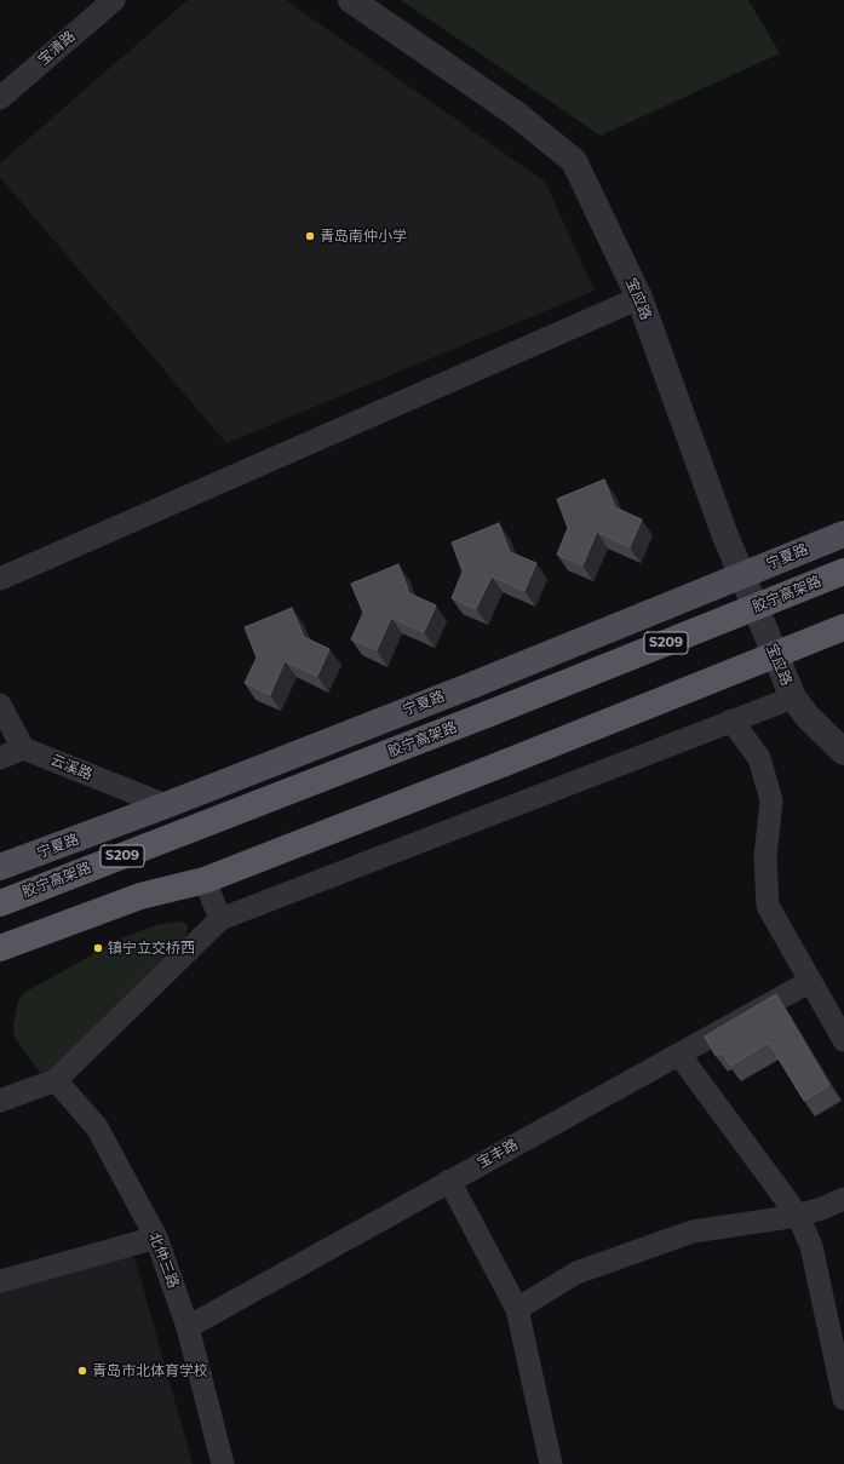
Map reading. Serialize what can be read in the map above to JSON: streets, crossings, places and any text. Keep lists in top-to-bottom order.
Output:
{
  "streets": {
    "highway": ["胶宁高架路", "S209"],
    "main road": ["宁夏路"],
    "street": [
      "宝清路",
      "宝应路",
      "云溪路",
      "宝丰路",
      "北仲三路"
    ]
  },
  "crossings": [
    ["宁夏路", "云溪路"],
    ["宝丰路", "北仲三路"]
  ],
  "places": ["青岛南仲小学", "镇宁立交桥西", "青岛市北体育学校"]
}
